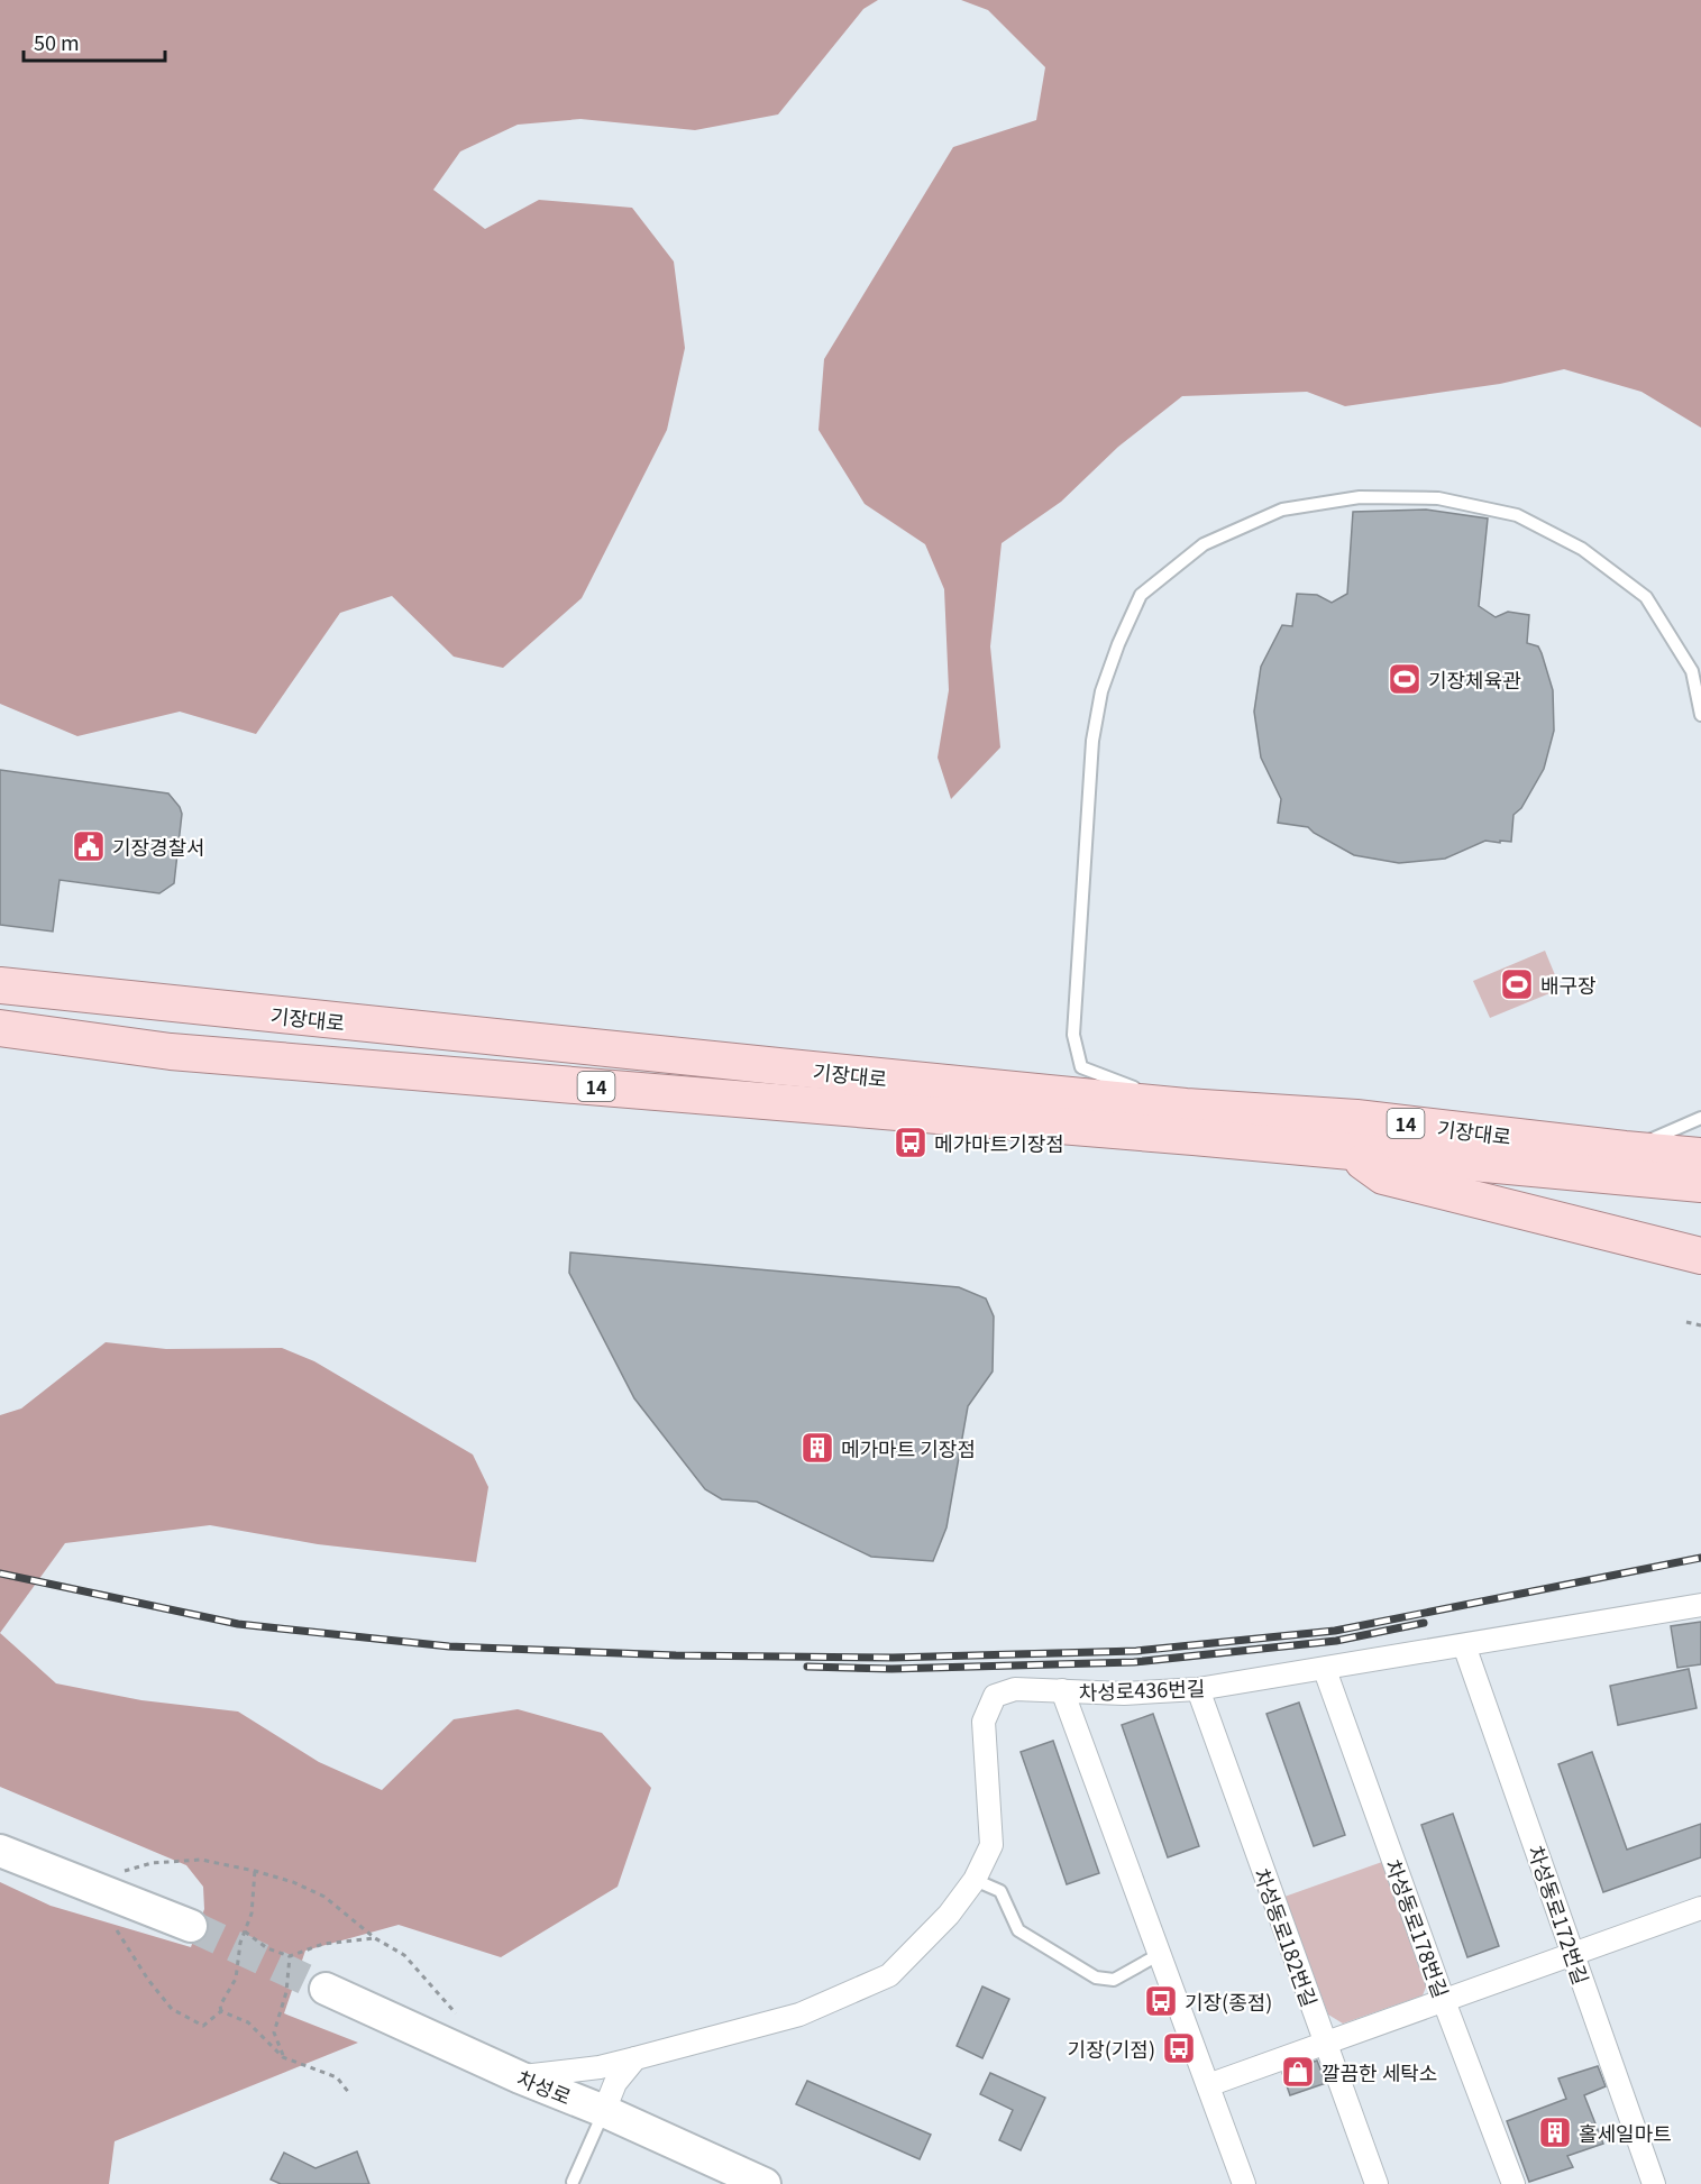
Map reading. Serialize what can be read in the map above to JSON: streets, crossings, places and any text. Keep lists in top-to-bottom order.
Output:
{
  "streets": {
    "main road": ["기장대로", "14", "차성로"],
    "street": [
      "차성로436번길",
      "차성동로172번길",
      "차성동로178번길",
      "차성동로182번길"
    ]
  },
  "crossings": [
    ["차성로436번길", "차성동로172번길"],
    ["차성로436번길", "차성동로178번길"],
    ["차성로436번길", "차성동로182번길"]
  ],
  "places": {
    "sports": ["기장체육관", "배구장"],
    "public building": ["기장경찰서"],
    "bus stop": ["메가마트기장점", "기장(종점)", "기장(기점)"],
    "building": ["메가마트 기장점", "홀세일마트"],
    "shop": ["깔끔한 세탁소"]
  },
  "scale_bar": "50 m"
}
